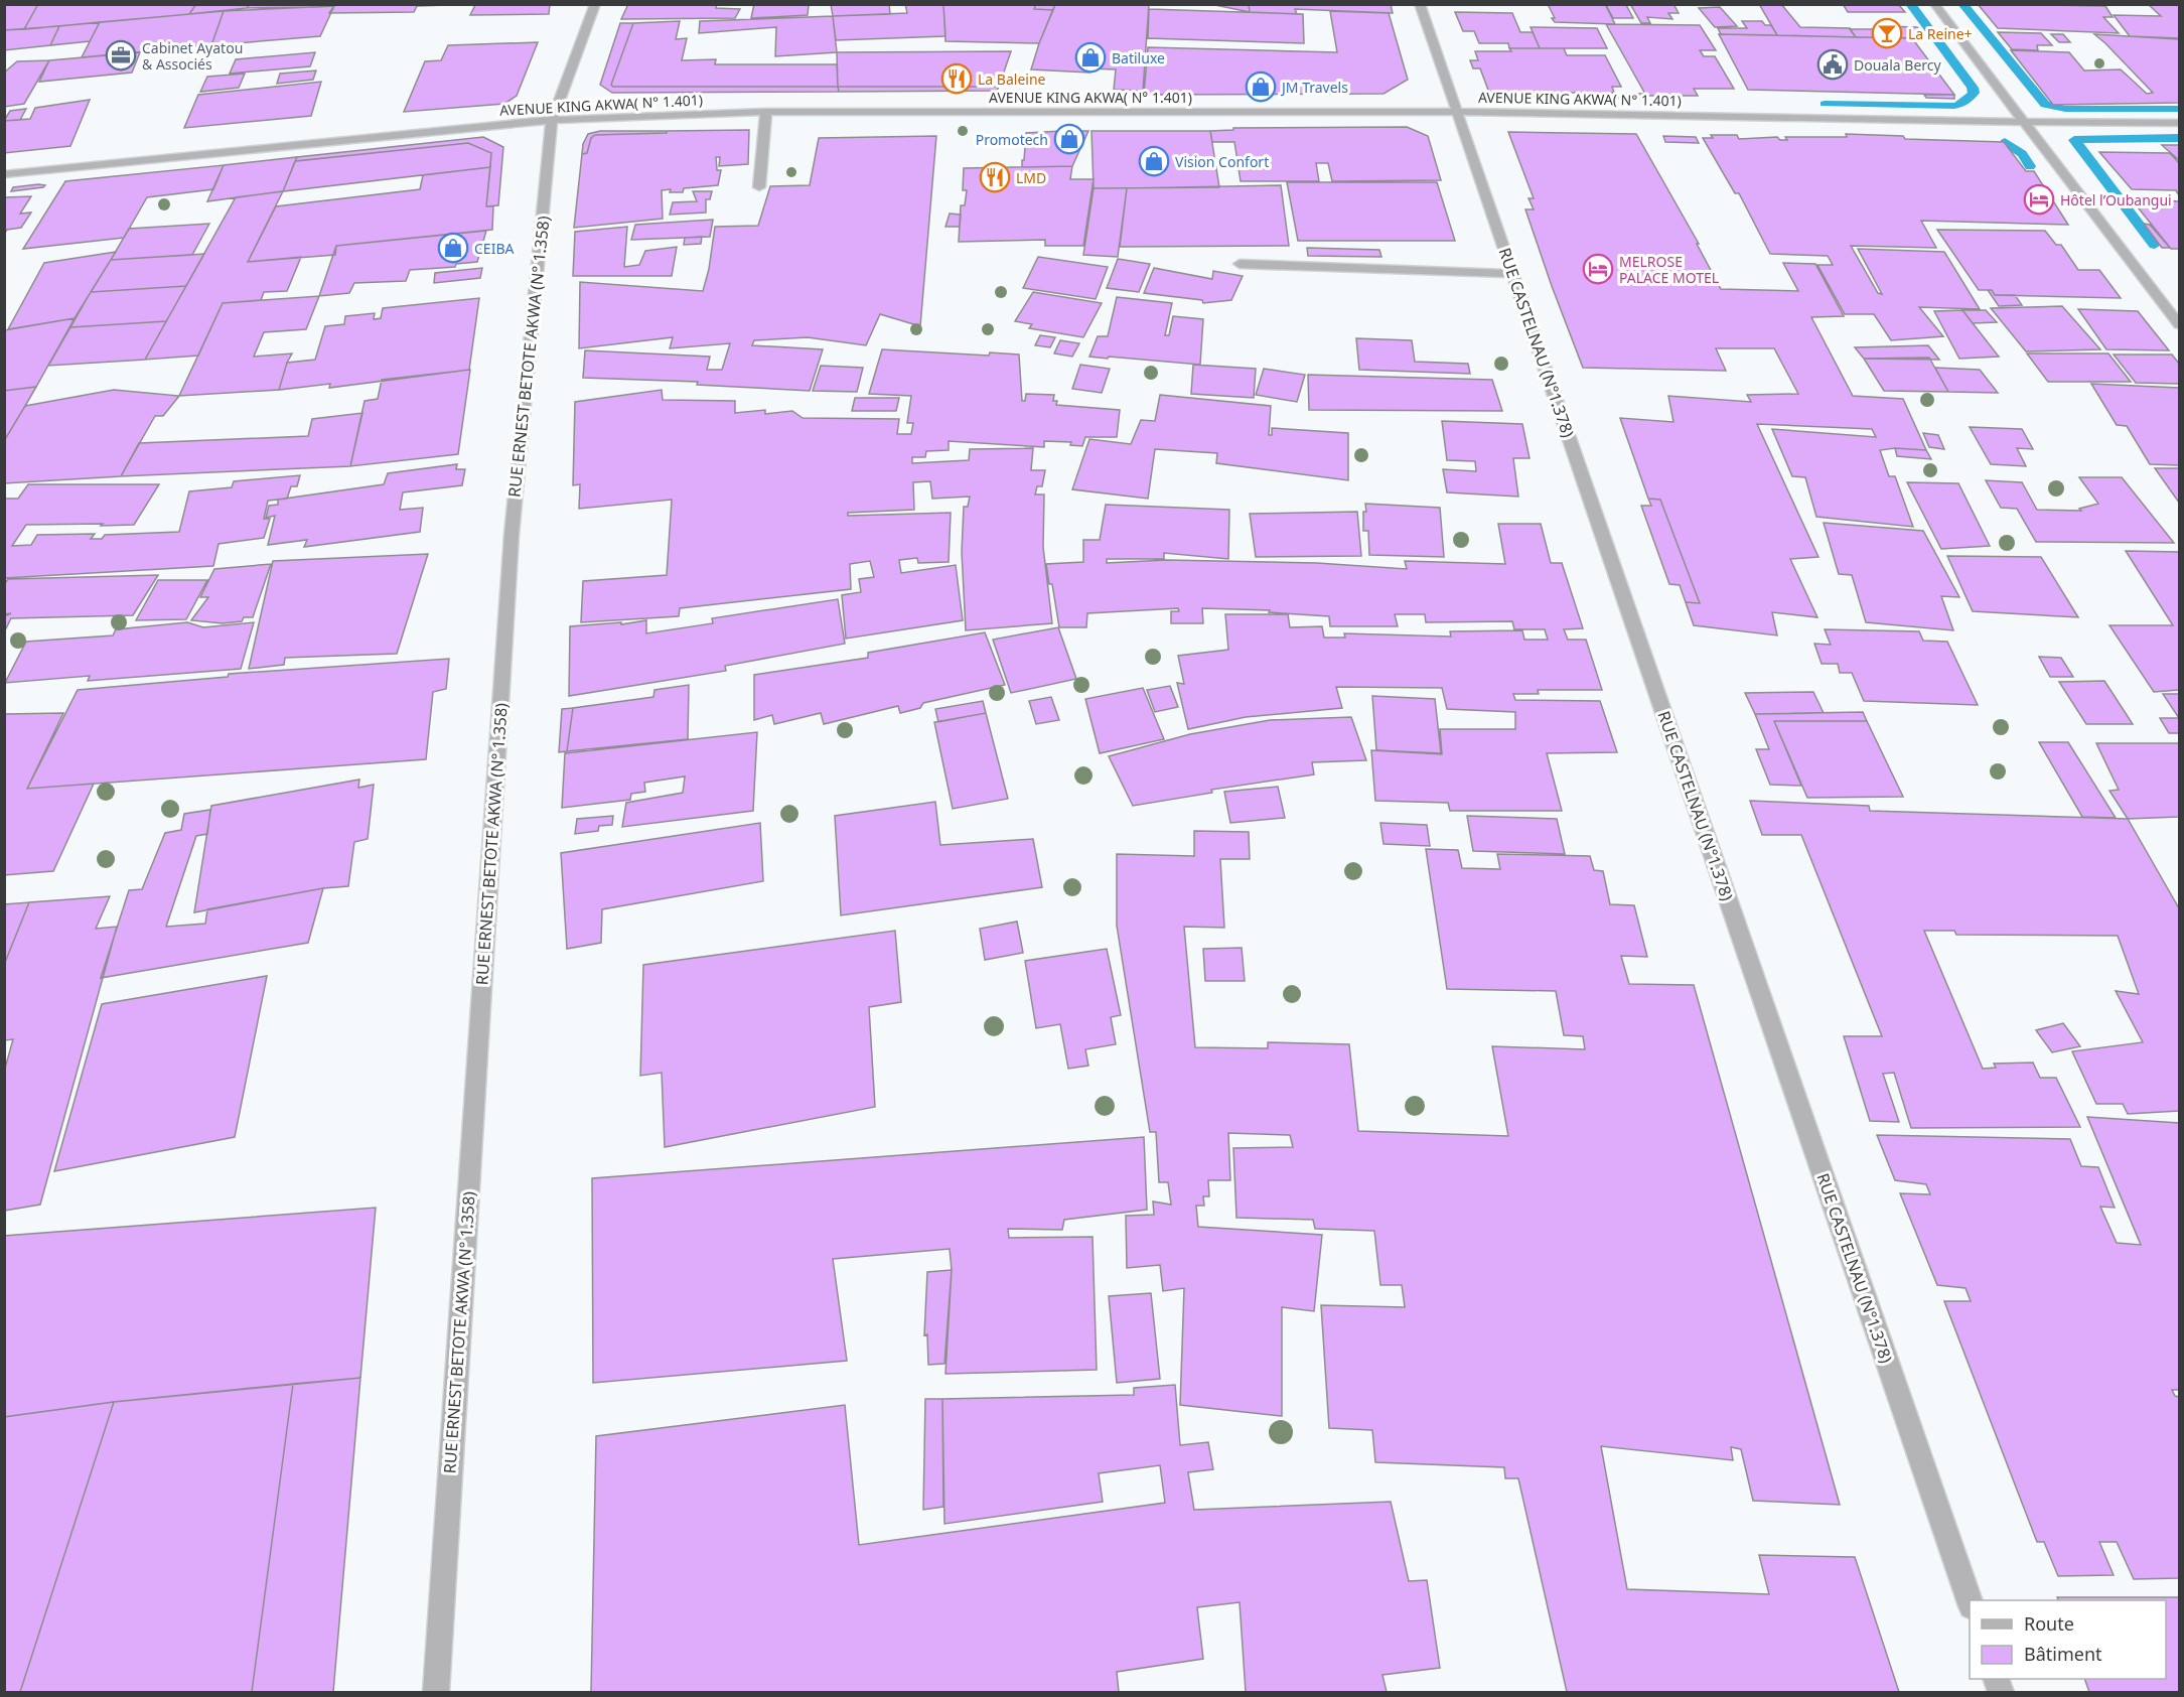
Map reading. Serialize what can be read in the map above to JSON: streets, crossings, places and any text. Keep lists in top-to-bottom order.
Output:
{
  "streets": {
    "street": ["AVENUE KING AKWA( N° 1.401)", "RUE CASTELNAU (N°1.378)", "RUE ERNEST BETOTE AKWA (N° 1.358)"]
  },
  "crossings": [
    ["AVENUE KING AKWA( N° 1.401)", "RUE CASTELNAU (N°1.378)"],
    ["AVENUE KING AKWA( N° 1.401)", "RUE ERNEST BETOTE AKWA (N° 1.358)"]
  ],
  "places": {
    "bar": ["La Reine+"],
    "office": ["Cabinet Ayatou & Associés"],
    "shop": [
      "Batiluxe",
      "JM Travels",
      "Promotech",
      "Vision Confort",
      "CEIBA"
    ],
    "public building": ["Douala Bercy"],
    "restaurant": ["La Baleine", "LMD"],
    "hotel": ["Hôtel l’Oubangui", "MELROSE PALACE MOTEL"]
  },
  "legend": ["Route", "Bâtiment"]
}
